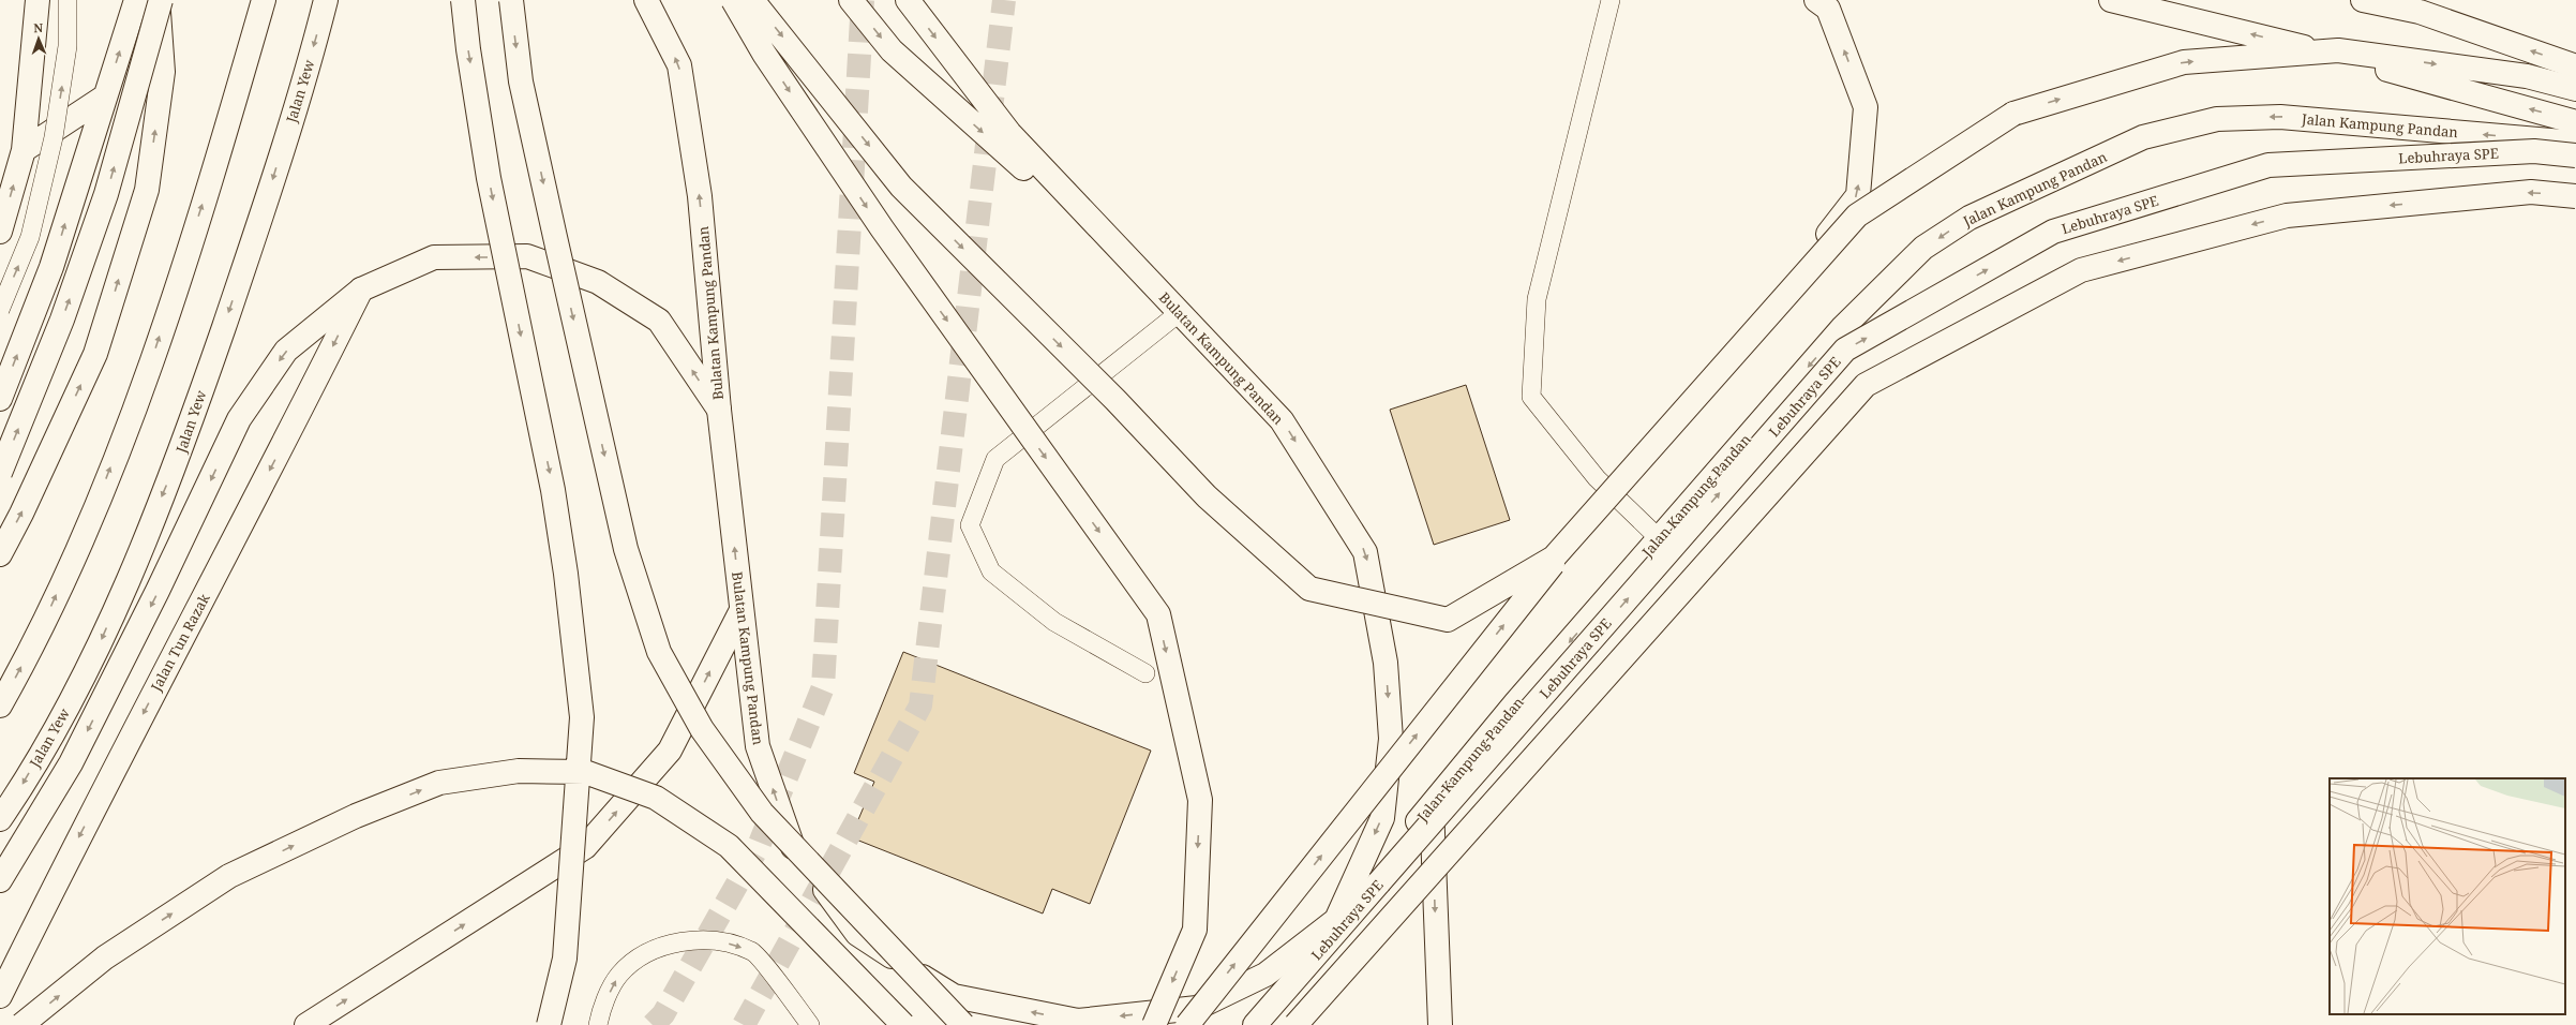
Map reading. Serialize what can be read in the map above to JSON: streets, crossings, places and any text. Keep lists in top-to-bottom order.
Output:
{
  "streets": {
    "main road": [
      "Jalan Yew",
      "Jalan Kampung Pandan",
      "Lebuhraya SPE",
      "Bulatan Kampung Pandan",
      "Jalan Tun Razak"
    ]
  },
  "crossings": [
    ["Jalan Kampung Pandan", "Bulatan Kampung Pandan"]
  ],
  "north": "top"
}
